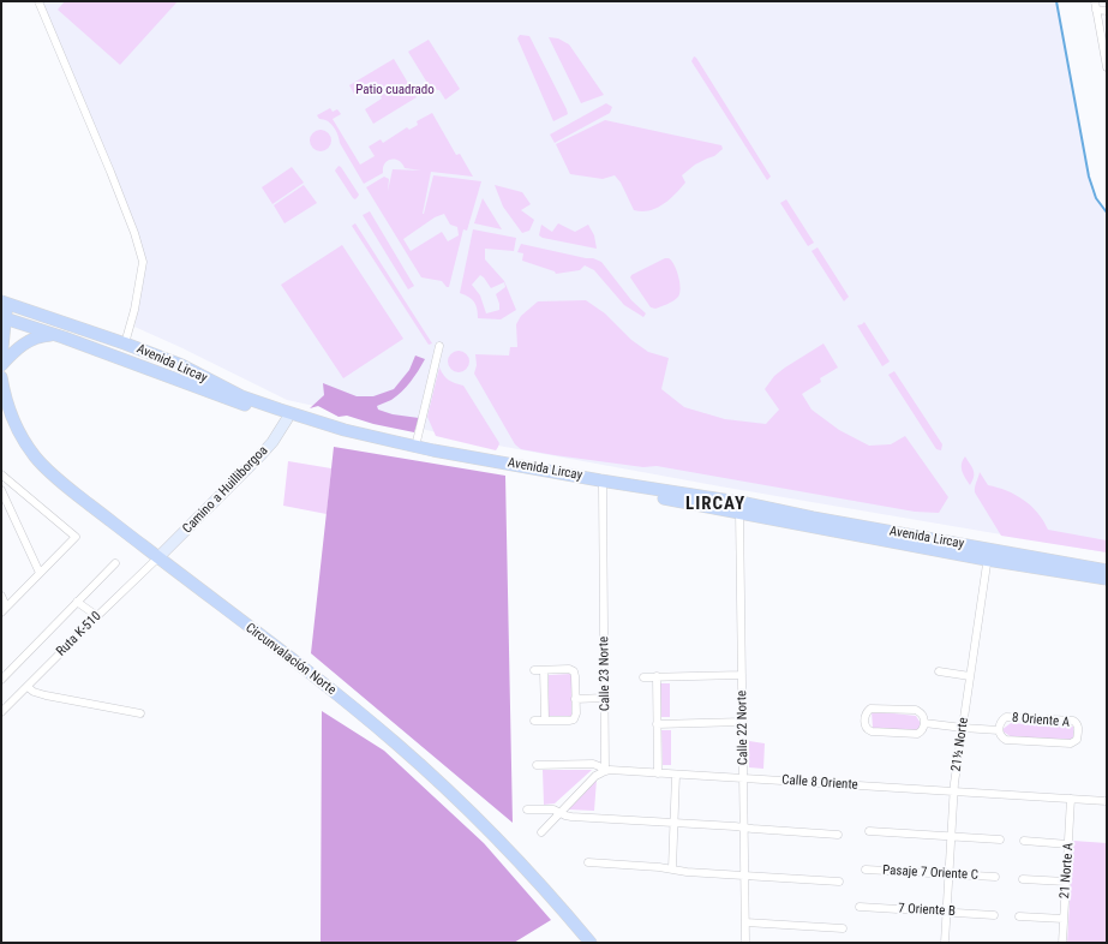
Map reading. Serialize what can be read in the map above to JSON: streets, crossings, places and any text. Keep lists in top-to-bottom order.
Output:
{
  "streets": {
    "main road": ["Avenida Lircay", "Circunvalación Norte"],
    "street": [
      "Camino a Huilliborgoa",
      "Ruta K-510",
      "Calle 23 Norte",
      "8 Oriente A",
      "Calle 22 Norte",
      "21½ Norte",
      "Calle 8 Oriente",
      "21 Norte A",
      "Pasaje 7 Oriente C",
      "7 Oriente B"
    ]
  },
  "crossings": [
    ["Avenida Lircay", "Camino a Huilliborgoa"],
    ["Avenida Lircay", "Calle 23 Norte"],
    ["Avenida Lircay", "Calle 22 Norte"],
    ["Avenida Lircay", "21½ Norte"],
    ["Camino a Huilliborgoa", "Ruta K-510"],
    ["Camino a Huilliborgoa", "Circunvalación Norte"],
    ["Ruta K-510", "Circunvalación Norte"],
    ["Calle 23 Norte", "Calle 8 Oriente"],
    ["8 Oriente A", "21½ Norte"],
    ["Calle 22 Norte", "Calle 8 Oriente"],
    ["21½ Norte", "Calle 8 Oriente"],
    ["21½ Norte", "Pasaje 7 Oriente C"],
    ["21½ Norte", "7 Oriente B"],
    ["Calle 8 Oriente", "21 Norte A"]
  ],
  "districts": ["LIRCAY"],
  "parks": ["Patio cuadrado"]
}
